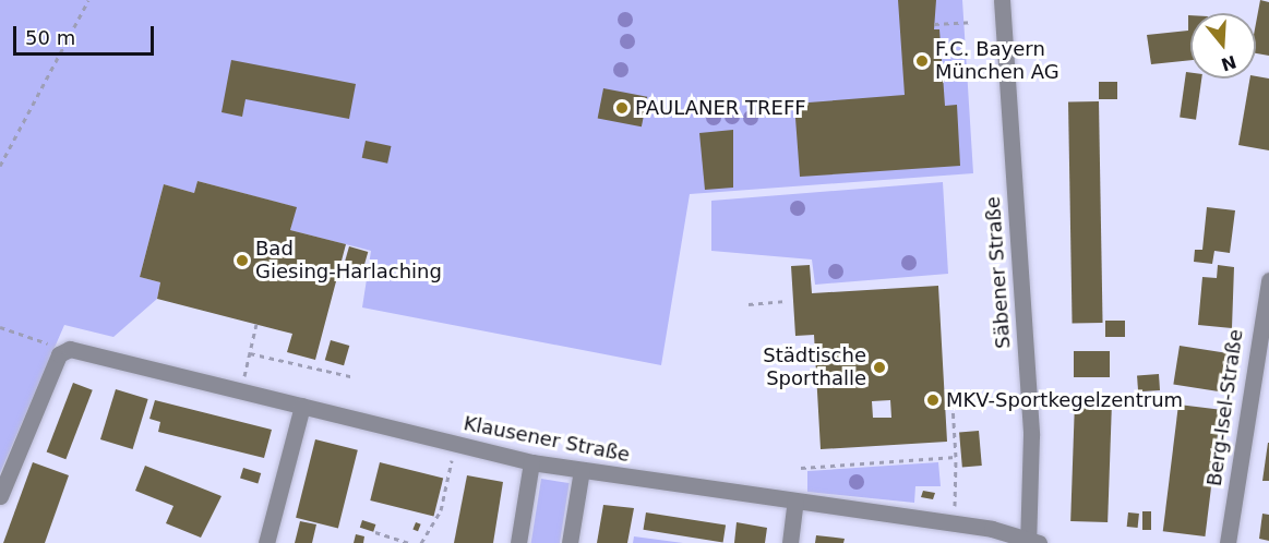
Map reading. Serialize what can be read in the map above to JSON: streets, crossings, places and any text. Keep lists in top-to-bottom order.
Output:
{
  "streets": {
    "street": ["Säbener Straße", "Berg-Isel-Straße", "Klausener Straße"]
  },
  "crossings": [
    ["Säbener Straße", "Klausener Straße"]
  ],
  "places": [
    "F.C. Bayern München AG",
    "PAULANER TREFF",
    "Bad Giesing-Harlaching",
    "Städtische Sporthalle",
    "MKV-Sportkegelzentrum"
  ],
  "scale_bar": "50 m",
  "north": "bottom"
}
